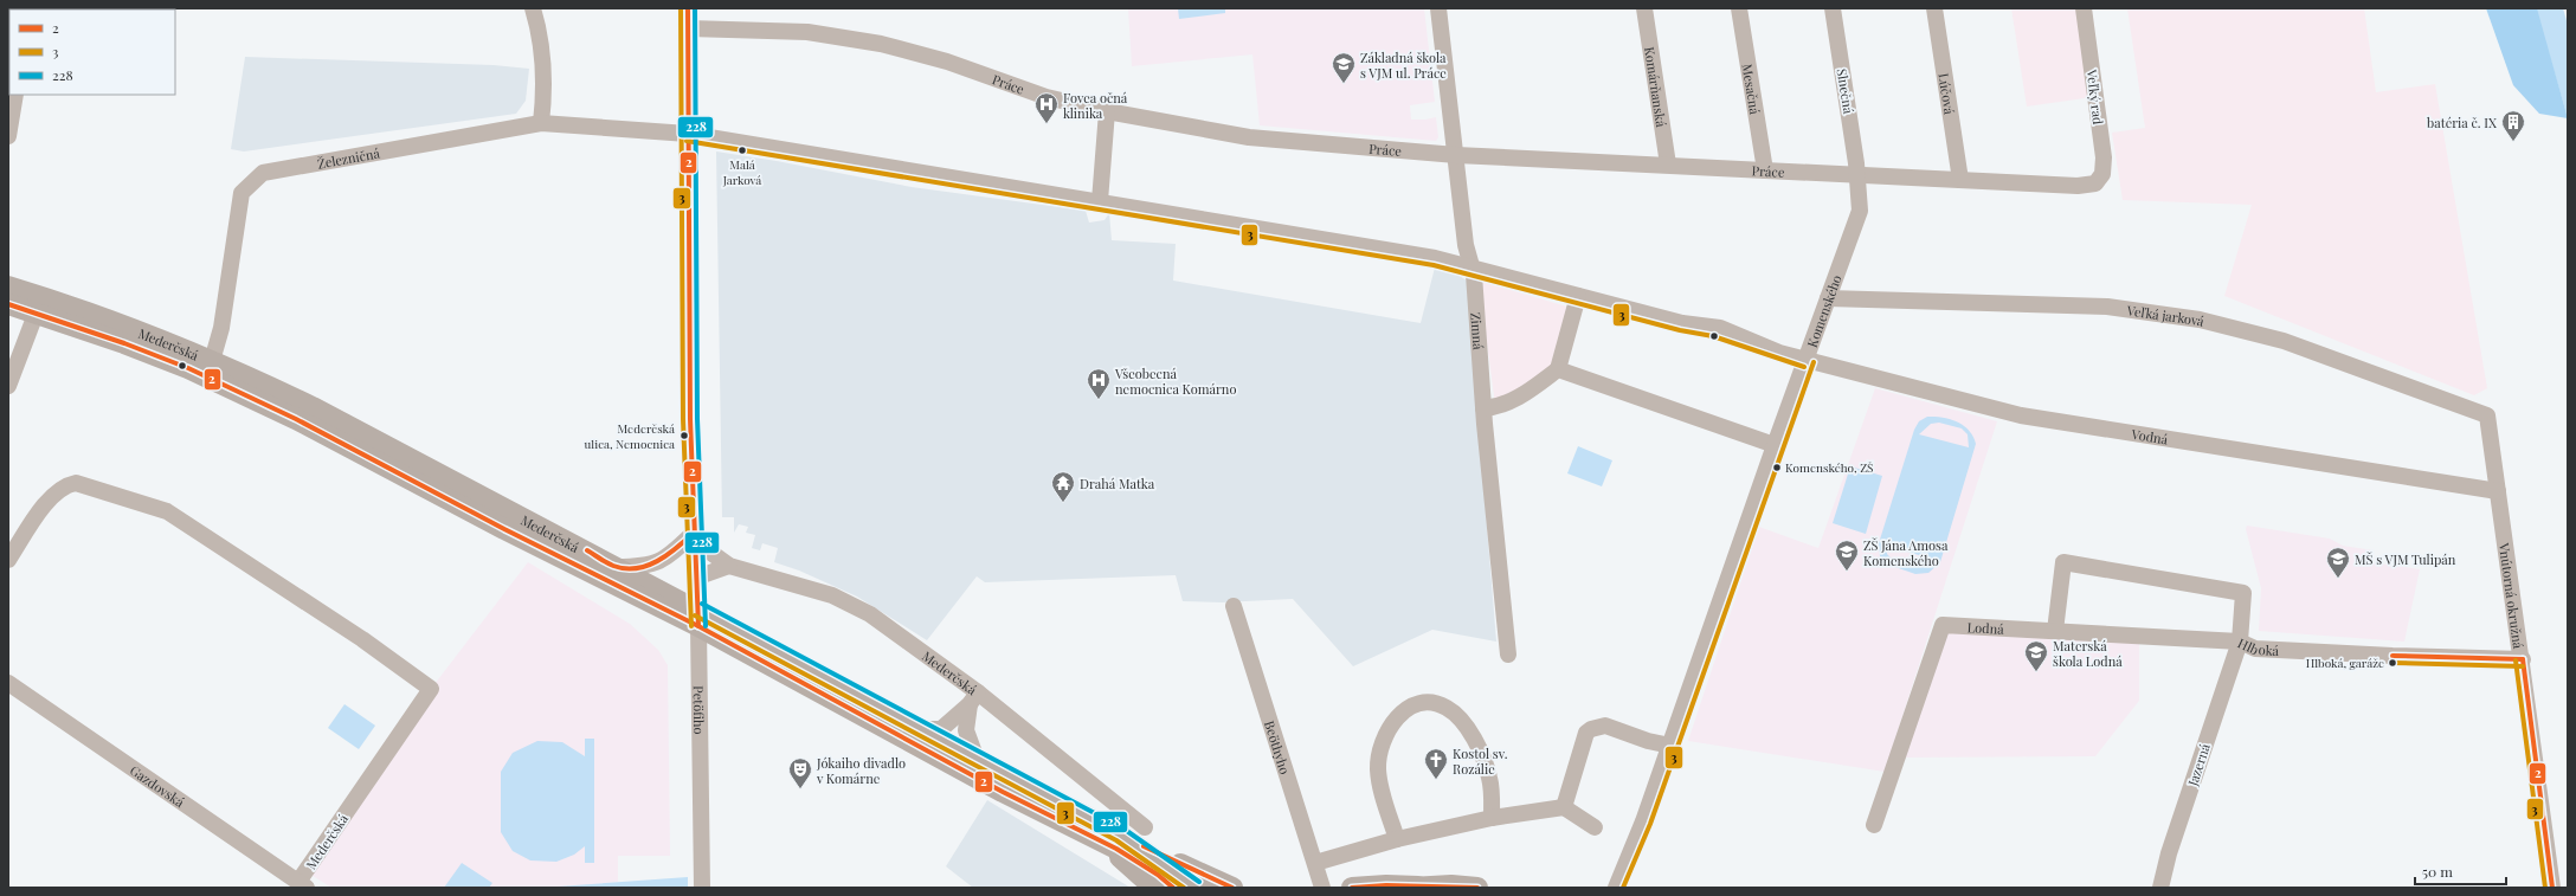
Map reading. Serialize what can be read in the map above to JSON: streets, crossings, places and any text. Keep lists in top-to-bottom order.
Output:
{
  "streets": {
    "main road": ["Mederčská"],
    "street": [
      "Práce",
      "Komárňanská",
      "Mesačná",
      "Slnečná",
      "Lúčová",
      "Veľký rad",
      "Železničná",
      "Komenského",
      "Veľká jarková",
      "Zimná",
      "Vodná",
      "Vnútorná okružná",
      "Lodná",
      "Hlboká",
      "Petöfiho",
      "Beöthyho",
      "Jazerná",
      "Gazdovská"
    ]
  },
  "crossings": [
    ["Práce", "Komárňanská"],
    ["Práce", "Mesačná"],
    ["Práce", "Slnečná"],
    ["Práce", "Lúčová"],
    ["Práce", "Veľký rad"],
    ["Práce", "Komenského"],
    ["Práce", "Zimná"],
    ["Práce", "Petöfiho"],
    ["Slnečná", "Komenského"],
    ["Železničná", "Mederčská"],
    ["Komenského", "Veľká jarková"],
    ["Komenského", "Vodná"],
    ["Veľká jarková", "Vnútorná okružná"],
    ["Mederčská", "Petöfiho"],
    ["Mederčská", "Gazdovská"],
    ["Vodná", "Vnútorná okružná"],
    ["Vnútorná okružná", "Hlboká"],
    ["Lodná", "Hlboká"],
    ["Lodná", "Jazerná"],
    ["Hlboká", "Jazerná"]
  ],
  "places": {
    "school or university": [
      "Základná škola s VJM ul. Práce",
      "ZŠ Jána Amosa Komenského",
      "MŠ s VJM Tulipán",
      "Materská škola Lodná"
    ],
    "hospital": ["Fovea očná klinika", "Všeobecná nemocnica Komárno"],
    "building": ["batéria č. IX"],
    "other": [
      "Malá Jarková",
      "Mederčská ulica, Nemocnica",
      "Komenského, ZŠ",
      "Hlboká, garáže"
    ],
    "temple": ["Drahá Matka"],
    "church": ["Kostol sv. Rozálie"],
    "theatre": ["Jókaiho divadlo v Komárne"]
  },
  "lines": ["transit line 2", "transit line 3", "transit line 228"],
  "legend": ["2", "3", "228"],
  "scale_bar": "50 m"
}
